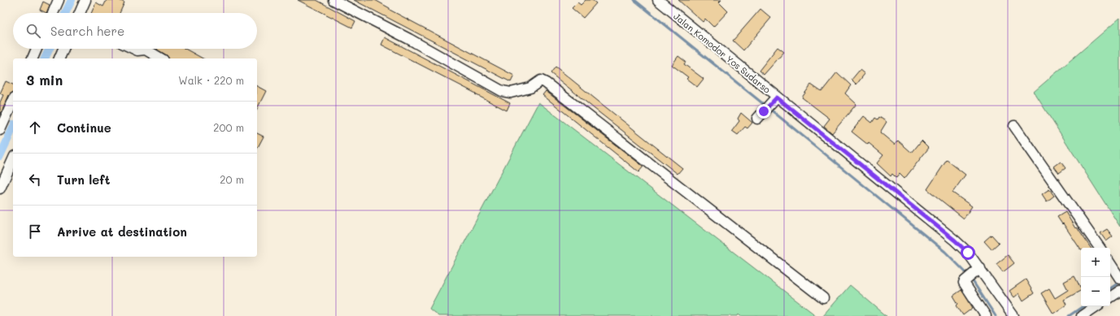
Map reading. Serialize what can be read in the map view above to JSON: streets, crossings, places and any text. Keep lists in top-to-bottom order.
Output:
{
  "streets": {
    "street": ["Jalan Komodor Yos Sudarso"]
  },
  "page": {
    "search": "Search here",
    "heading": ["3 min", "Walk · 220 m"],
    "list": [
      ["Continue", "200 m"],
      ["Turn left", "20 m"],
      "Arrive at destination"
    ],
    "map_buttons": ["+", "−"]
  }
}
